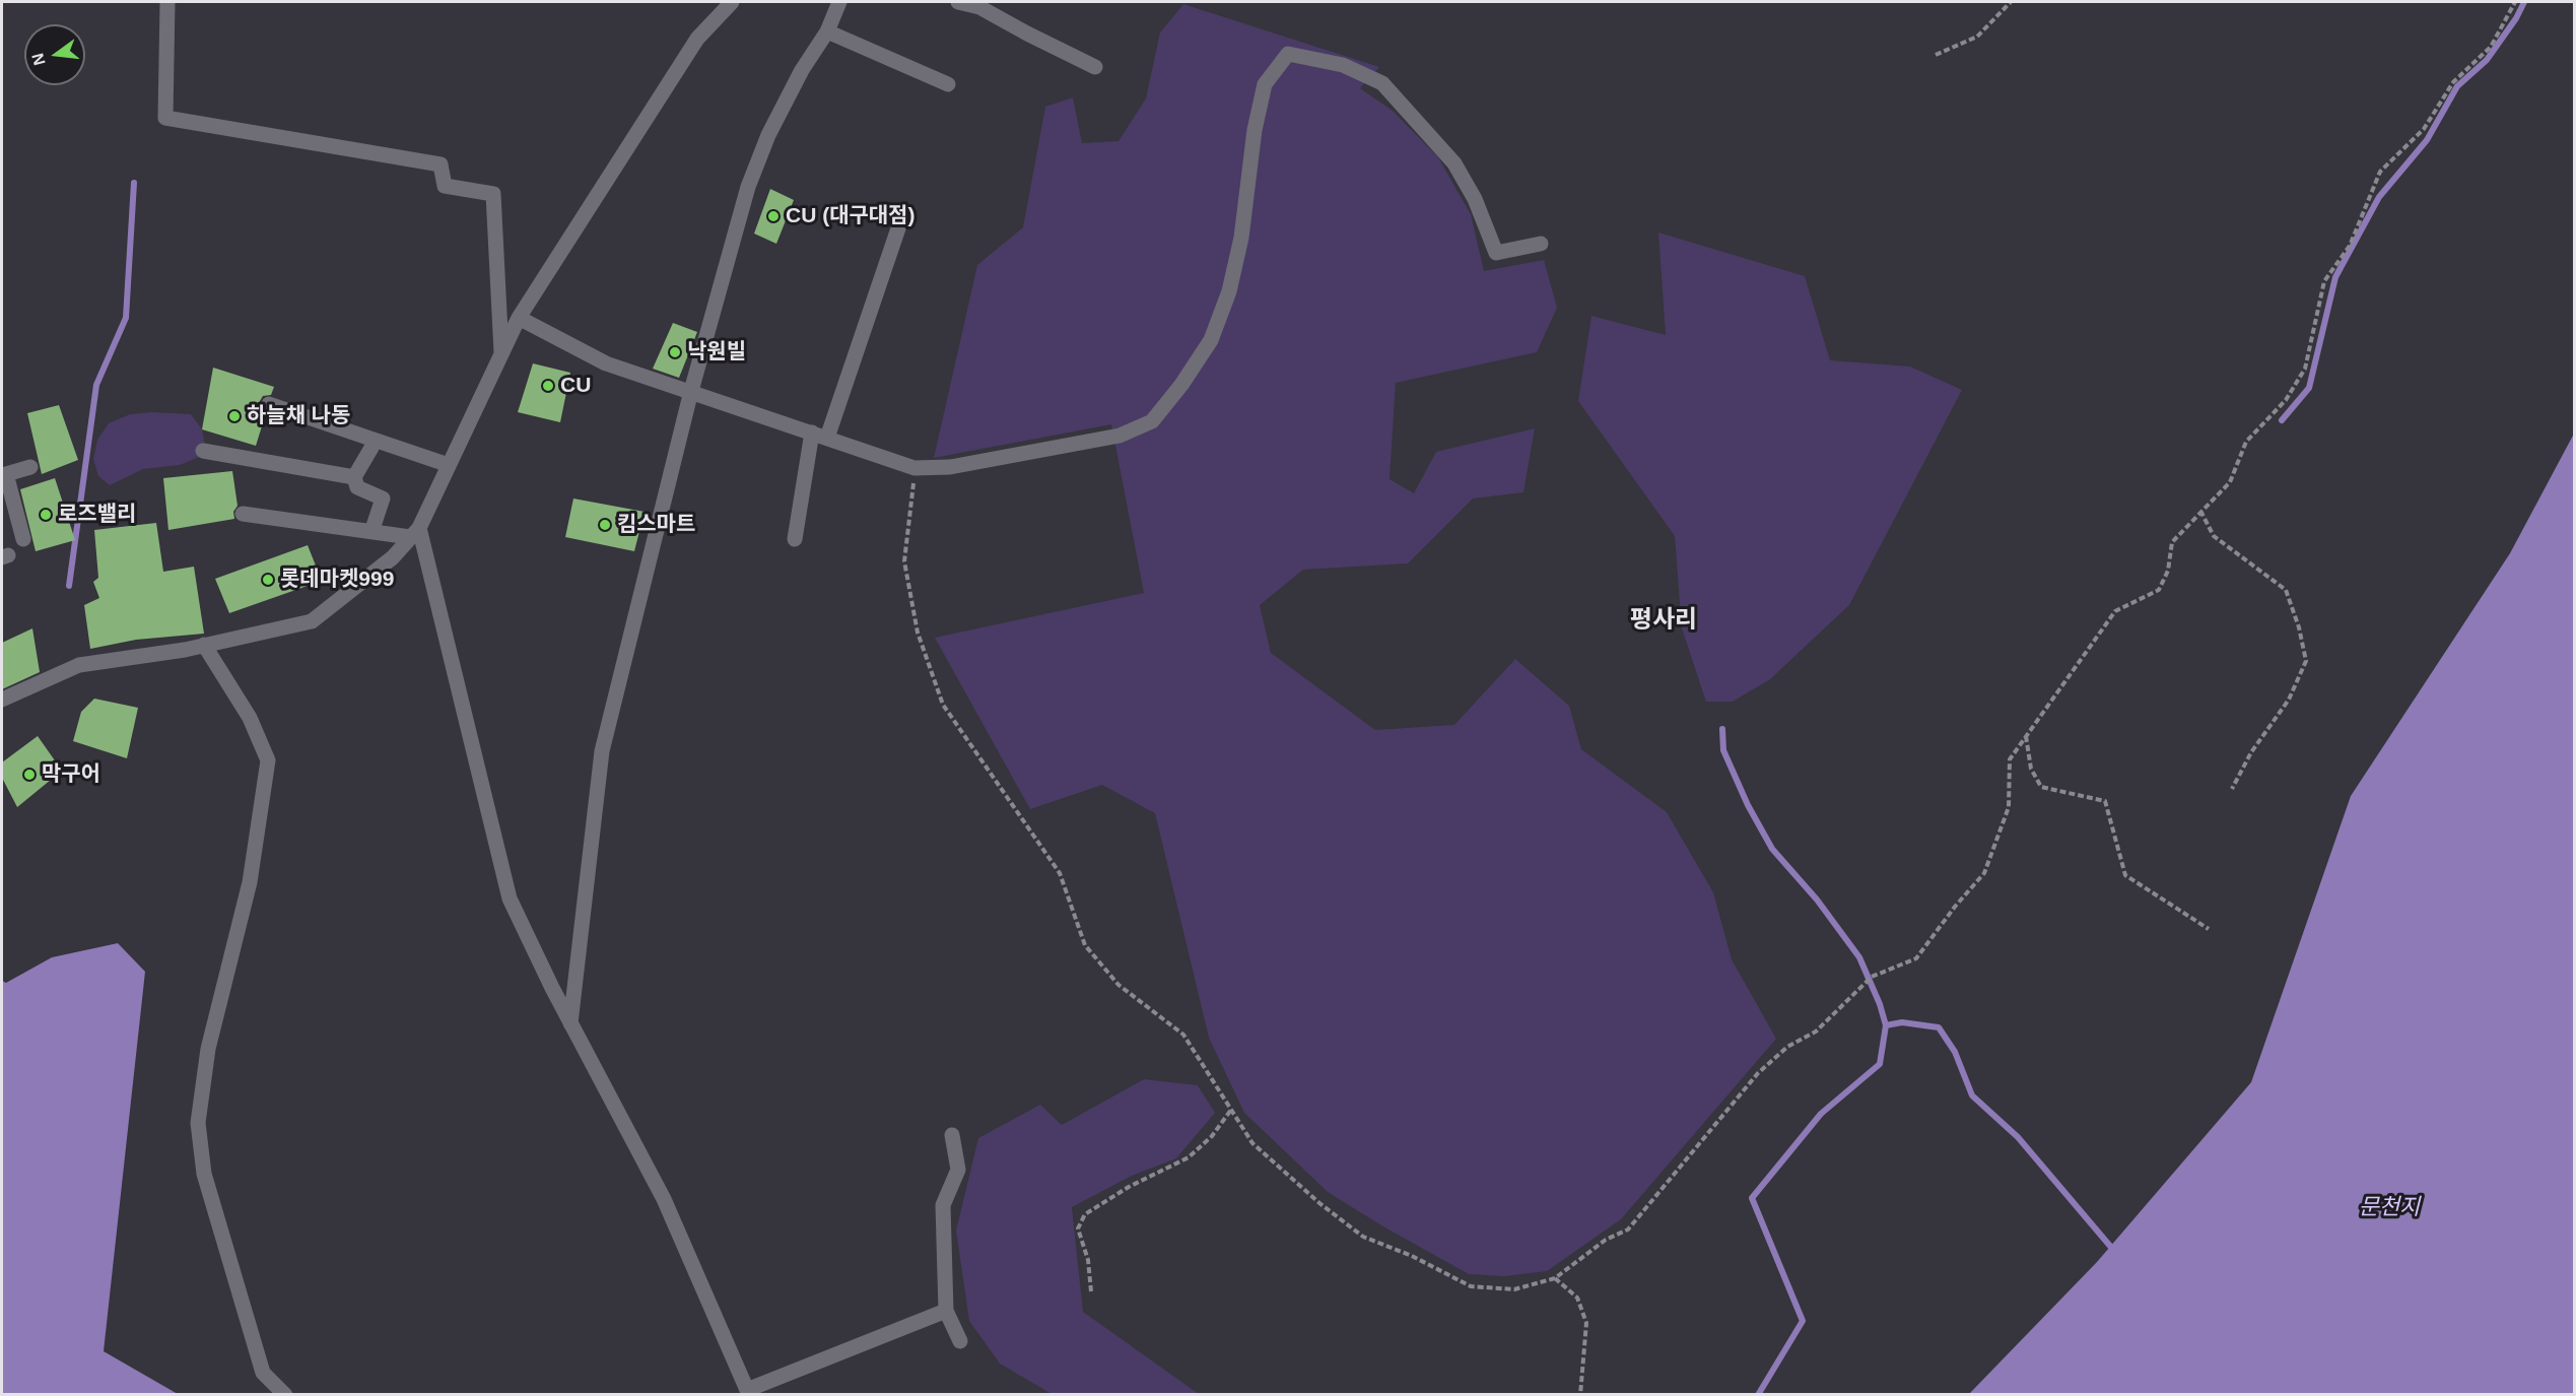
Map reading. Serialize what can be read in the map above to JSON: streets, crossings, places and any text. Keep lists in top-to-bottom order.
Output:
{
  "districts": ["평사리"],
  "water": ["문천지"],
  "places": [
    "CU (대구대점)",
    "낙원빌",
    "CU",
    "하늘채 나동",
    "로즈밸리",
    "킴스마트",
    "롯데마켓999",
    "막구어"
  ],
  "north": "left"
}
